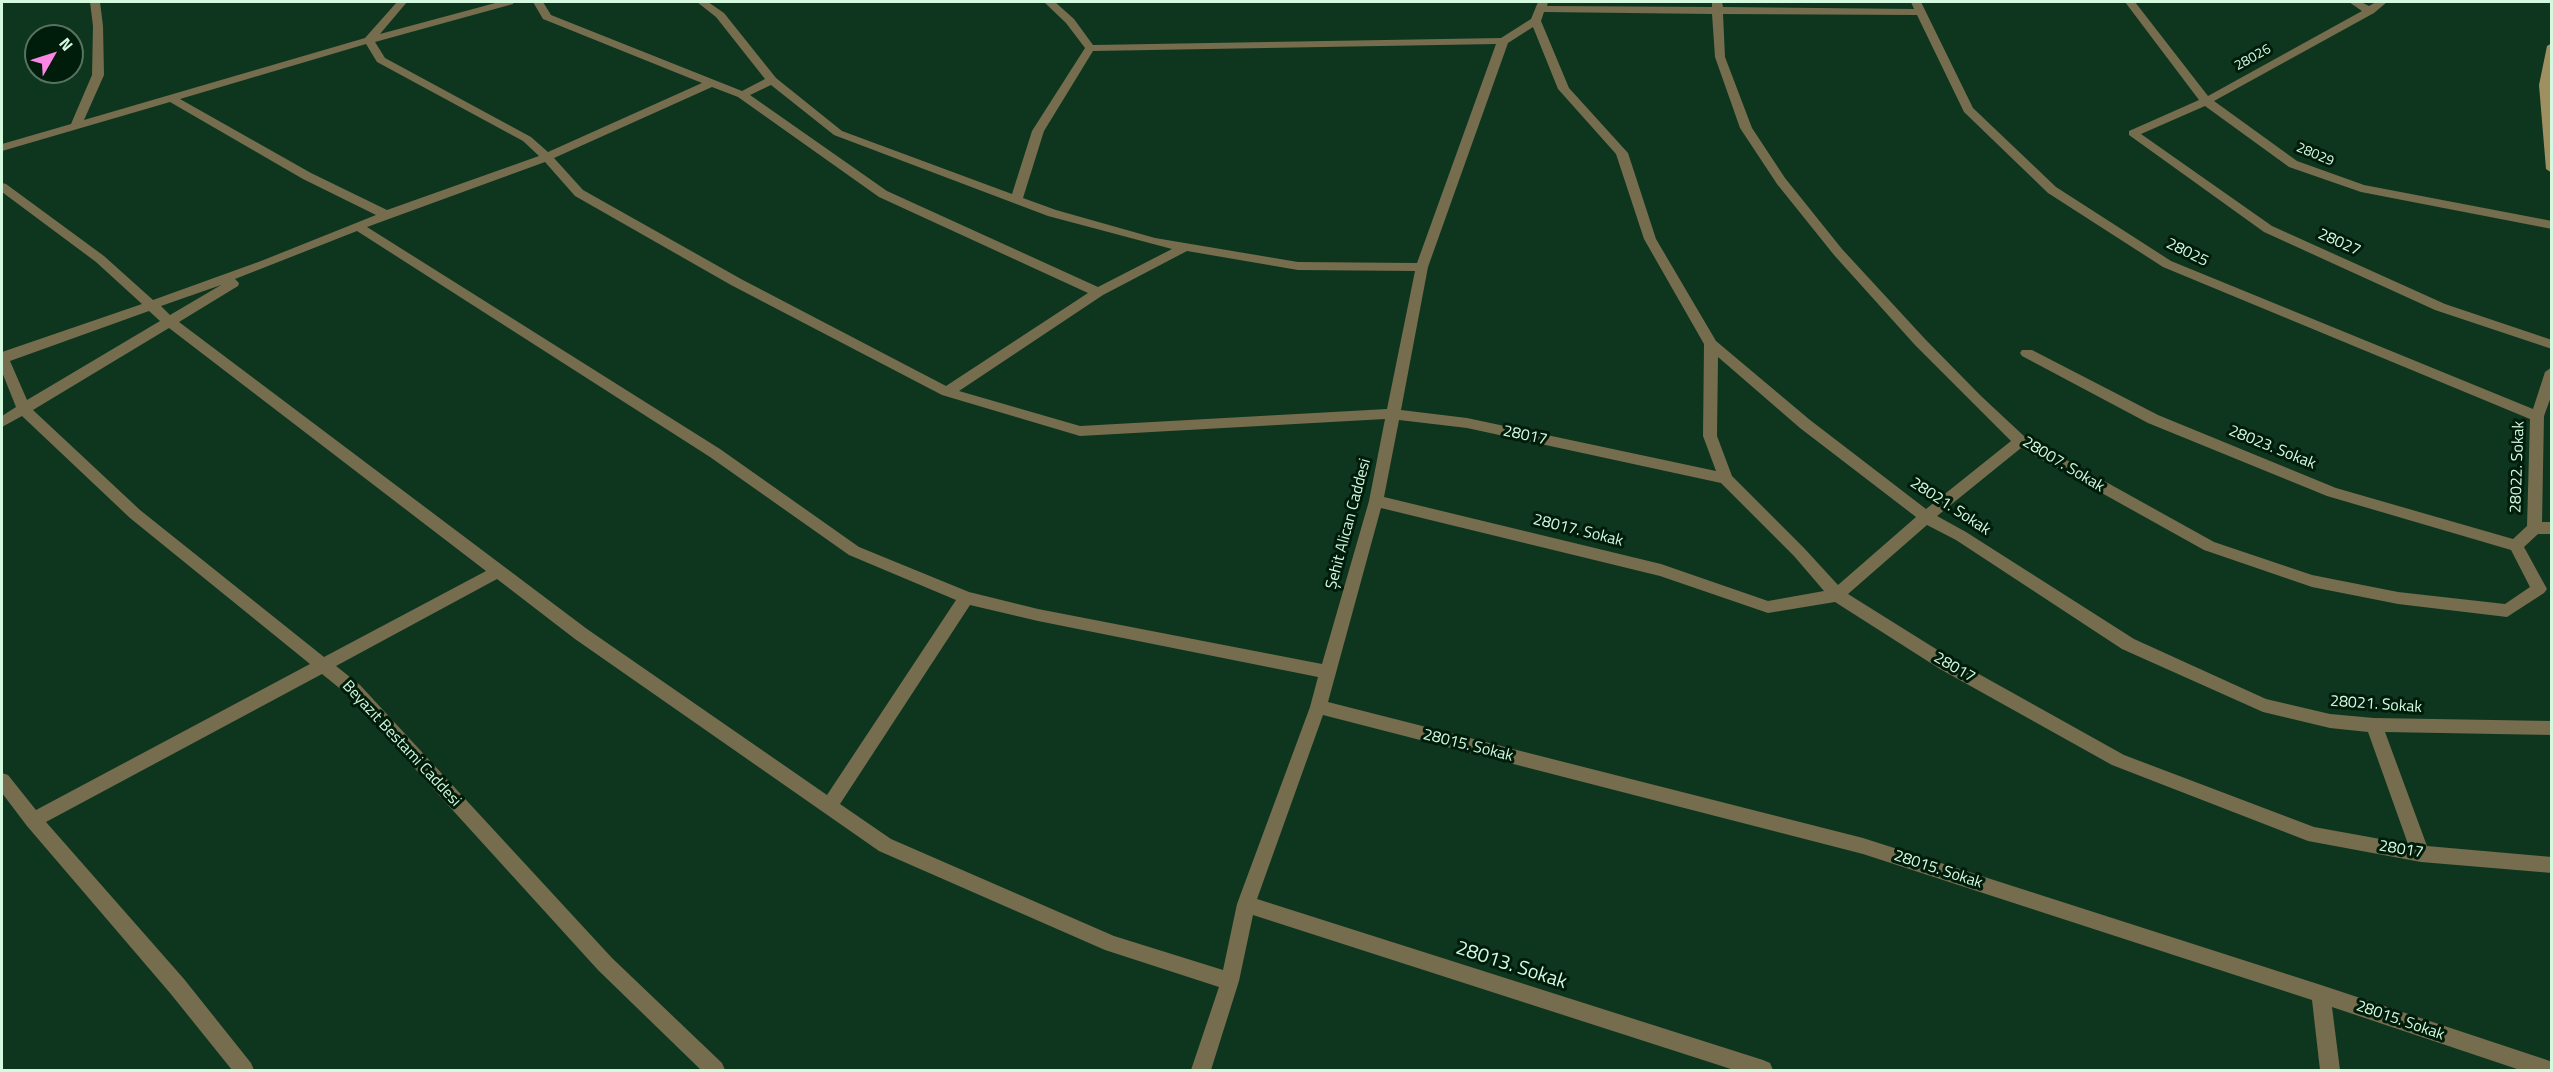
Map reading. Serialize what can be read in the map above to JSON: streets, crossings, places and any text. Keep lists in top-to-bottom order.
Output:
{
  "streets": {
    "street": [
      "28026",
      "28029",
      "28027",
      "28025",
      "28017",
      "28023. Sokak",
      "28007. Sokak",
      "28022. Sokak",
      "28021. Sokak",
      "Şehit Alican Caddesi",
      "28017. Sokak",
      "Beyazıt Bestami Caddesi",
      "28015. Sokak",
      "28013. Sokak"
    ]
  },
  "crossings": [
    ["28026", "28029"],
    ["28026", "28027"],
    ["28025", "28022. Sokak"],
    ["28017", "Şehit Alican Caddesi"],
    ["28017", "28017. Sokak"],
    ["28023. Sokak", "28022. Sokak"],
    ["Şehit Alican Caddesi", "28017. Sokak"],
    ["Şehit Alican Caddesi", "28015. Sokak"],
    ["Şehit Alican Caddesi", "28013. Sokak"]
  ],
  "north": "top right"
}
